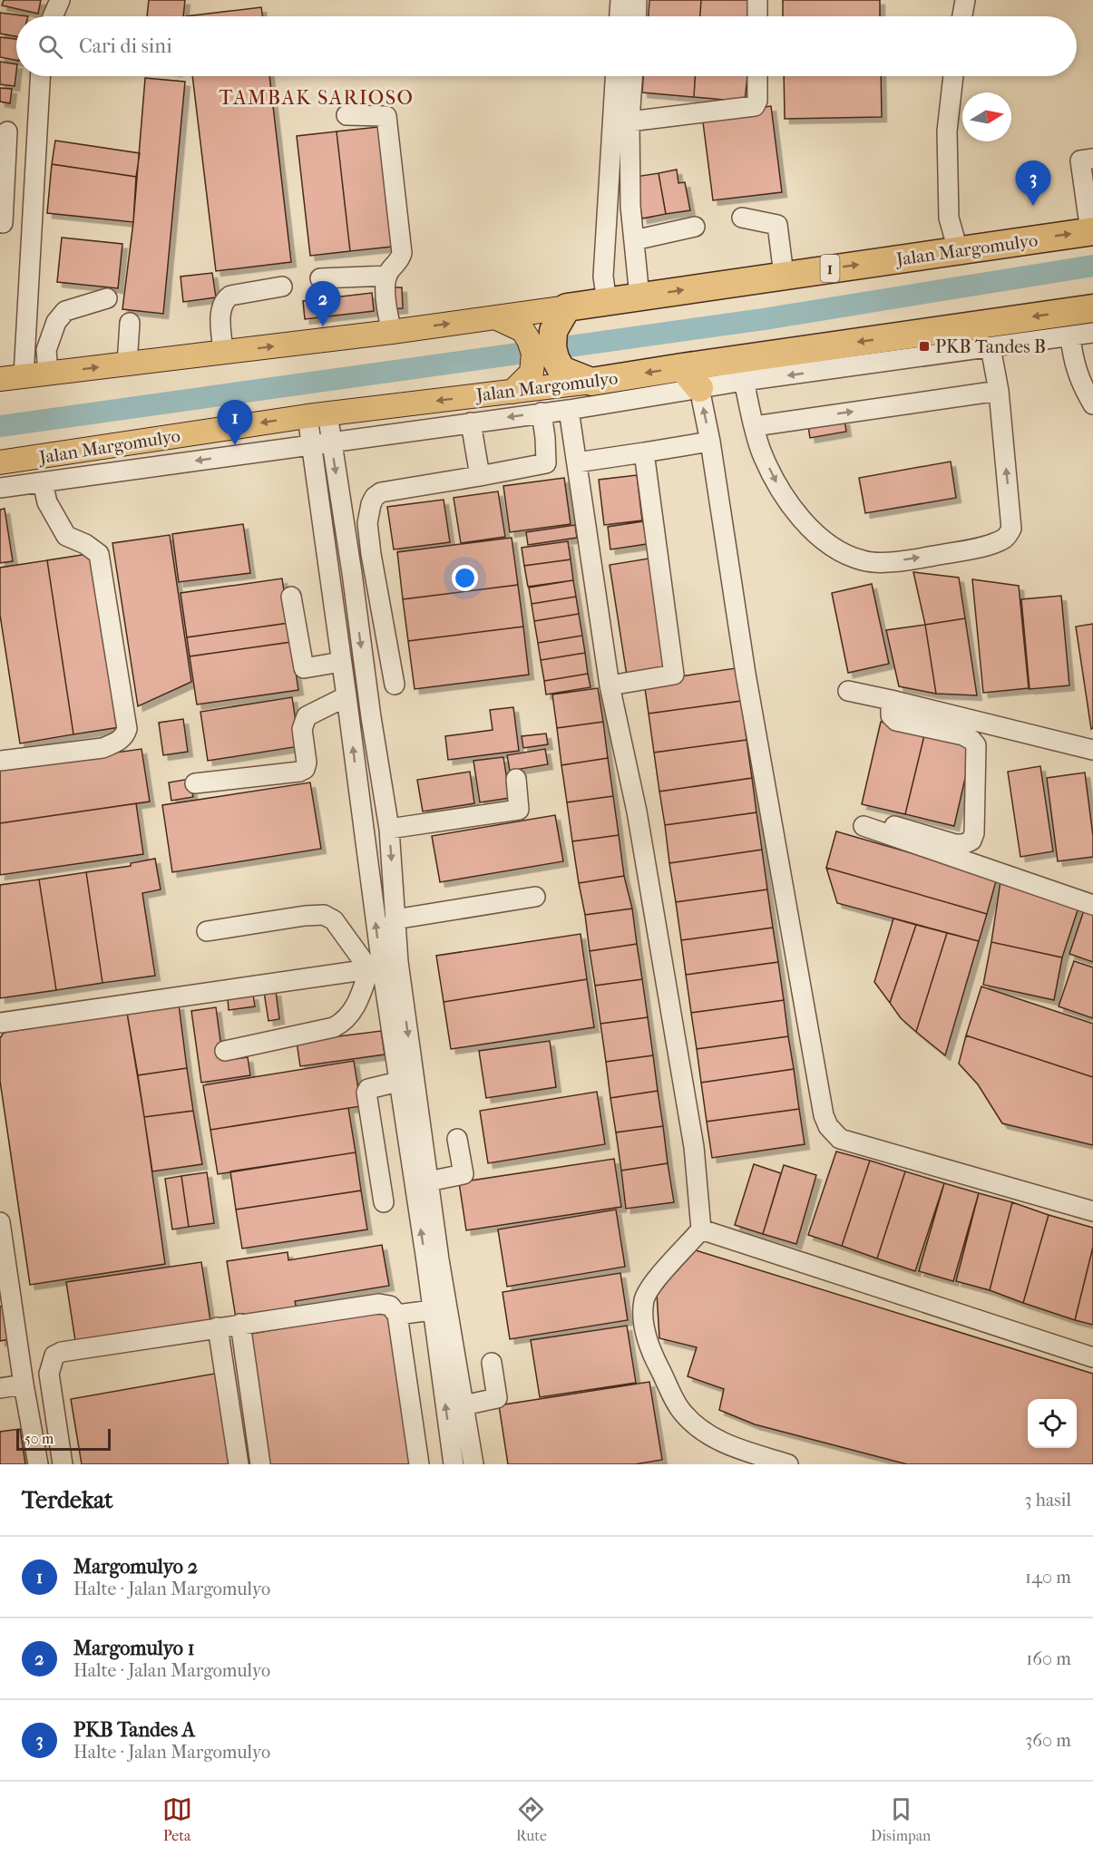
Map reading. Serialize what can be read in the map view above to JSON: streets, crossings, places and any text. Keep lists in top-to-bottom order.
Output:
{
  "streets": {
    "highway": ["Jalan Margomulyo", "1"]
  },
  "districts": ["TAMBAK SARIOSO"],
  "places": {
    "transit": ["PKB Tandes B"]
  },
  "scale_bar": "50 m",
  "north": "right",
  "page": {
    "search": "Cari di sini",
    "pins": ["3", "2", "1"],
    "scale": "50 m",
    "heading": ["Terdekat", "3 hasil"],
    "list": [
      {
        "mark": "1",
        "name": "Margomulyo 2",
        "note": "Halte · Jalan Margomulyo",
        "value": "140 m"
      },
      {
        "mark": "2",
        "name": "Margomulyo 1",
        "note": "Halte · Jalan Margomulyo",
        "value": "160 m"
      },
      {
        "mark": "3",
        "name": "PKB Tandes A",
        "note": "Halte · Jalan Margomulyo",
        "value": "360 m"
      }
    ],
    "nav": ["Peta", "Rute", "Disimpan"]
  }
}
